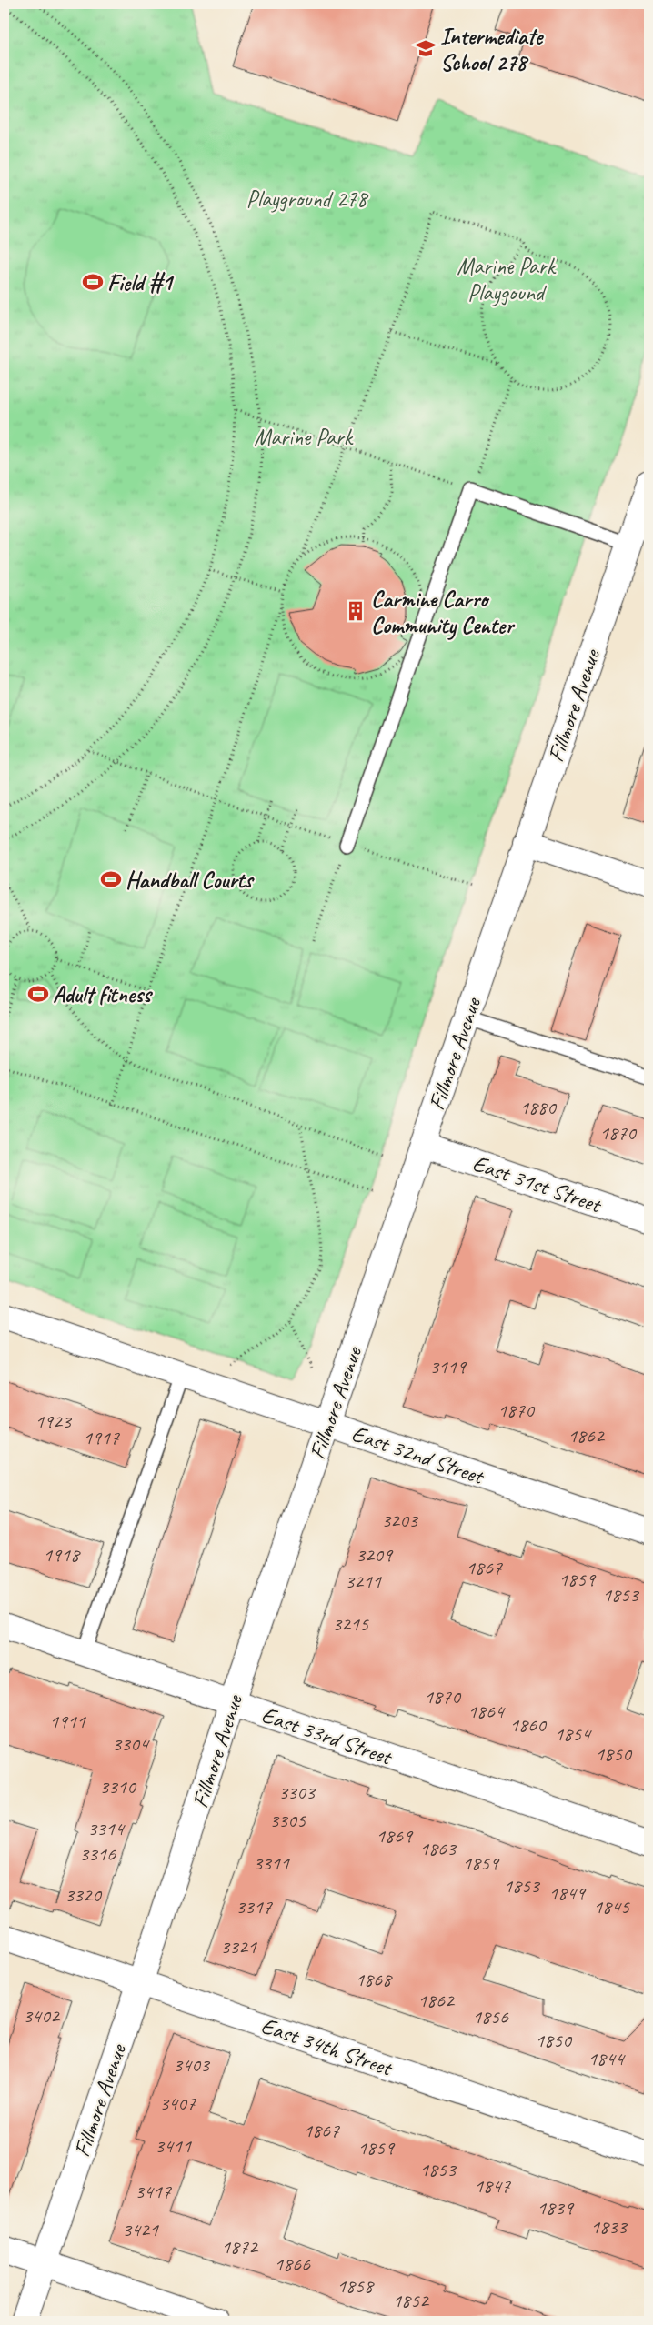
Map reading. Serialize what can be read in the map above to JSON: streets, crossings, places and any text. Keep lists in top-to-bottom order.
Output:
{
  "streets": {
    "street": [
      "Fillmore Avenue",
      "East 31st Street",
      "East 32nd Street",
      "East 33rd Street",
      "East 34th Street"
    ]
  },
  "crossings": [
    ["Fillmore Avenue", "East 31st Street"],
    ["Fillmore Avenue", "East 32nd Street"],
    ["Fillmore Avenue", "East 33rd Street"],
    ["Fillmore Avenue", "East 34th Street"]
  ],
  "parks": ["Playground 278", "Marine Park Playgound", "Marine Park"],
  "places": {
    "school or university": ["Intermediate School 278"],
    "sports": ["Field #1", "Handball Courts", "Adult fitness"],
    "building": ["Carmine Carro Community Center"]
  },
  "house_numbers": [
    "1880",
    "1870",
    "3119",
    "1870",
    "1923",
    "1862",
    "1917",
    "3203",
    "1918",
    "3209",
    "1867",
    "1859",
    "3211",
    "1853",
    "3215",
    "1870",
    "1864",
    "1911",
    "1860",
    "1854",
    "3304",
    "1850",
    "3310",
    "3303",
    "3305",
    "3314",
    "1869",
    "1863",
    "3316",
    "3311",
    "1859",
    "1853",
    "1849",
    "3320",
    "3317",
    "1845",
    "3321",
    "1868",
    "1862",
    "3402",
    "1856",
    "1850",
    "1844",
    "3403",
    "3407",
    "1867",
    "3411",
    "1859",
    "1853",
    "1847",
    "3417",
    "1839",
    "1833",
    "3421",
    "1872",
    "1866",
    "1858",
    "1852"
  ]
}
